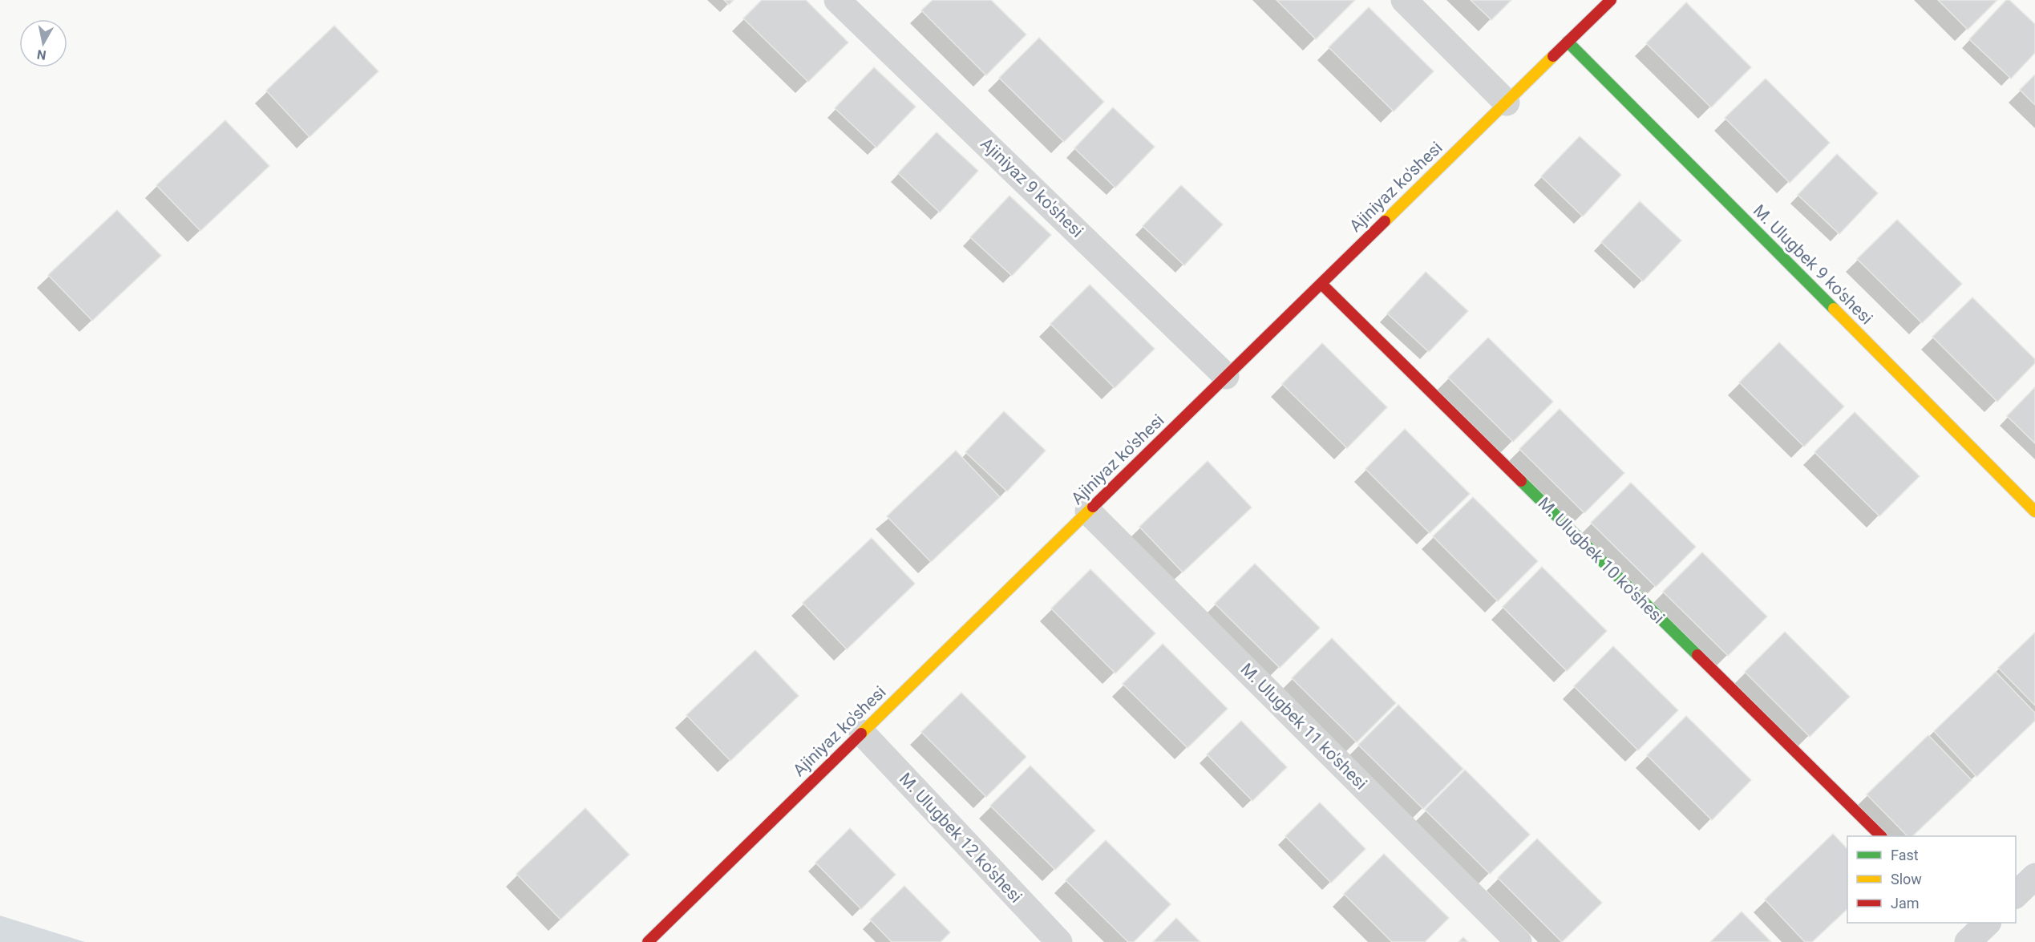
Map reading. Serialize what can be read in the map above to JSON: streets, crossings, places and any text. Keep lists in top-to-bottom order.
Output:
{
  "streets": {
    "street": [
      "Ajiniyaz ko'shesi",
      "Ajiniyaz 9 ko'shesi",
      "M. Ulugbek 9 ko'shesi",
      "M. Ulugbek 10 ko'shesi",
      "M. Ulugbek 11 ko'shesi",
      "M. Ulugbek 12 ko'shesi"
    ]
  },
  "crossings": [
    ["Ajiniyaz ko'shesi", "Ajiniyaz 9 ko'shesi"],
    ["Ajiniyaz ko'shesi", "M. Ulugbek 9 ko'shesi"],
    ["Ajiniyaz ko'shesi", "M. Ulugbek 10 ko'shesi"],
    ["Ajiniyaz ko'shesi", "M. Ulugbek 11 ko'shesi"],
    ["Ajiniyaz ko'shesi", "M. Ulugbek 12 ko'shesi"]
  ],
  "legend": ["Fast", "Slow", "Jam"],
  "north": "bottom"
}
